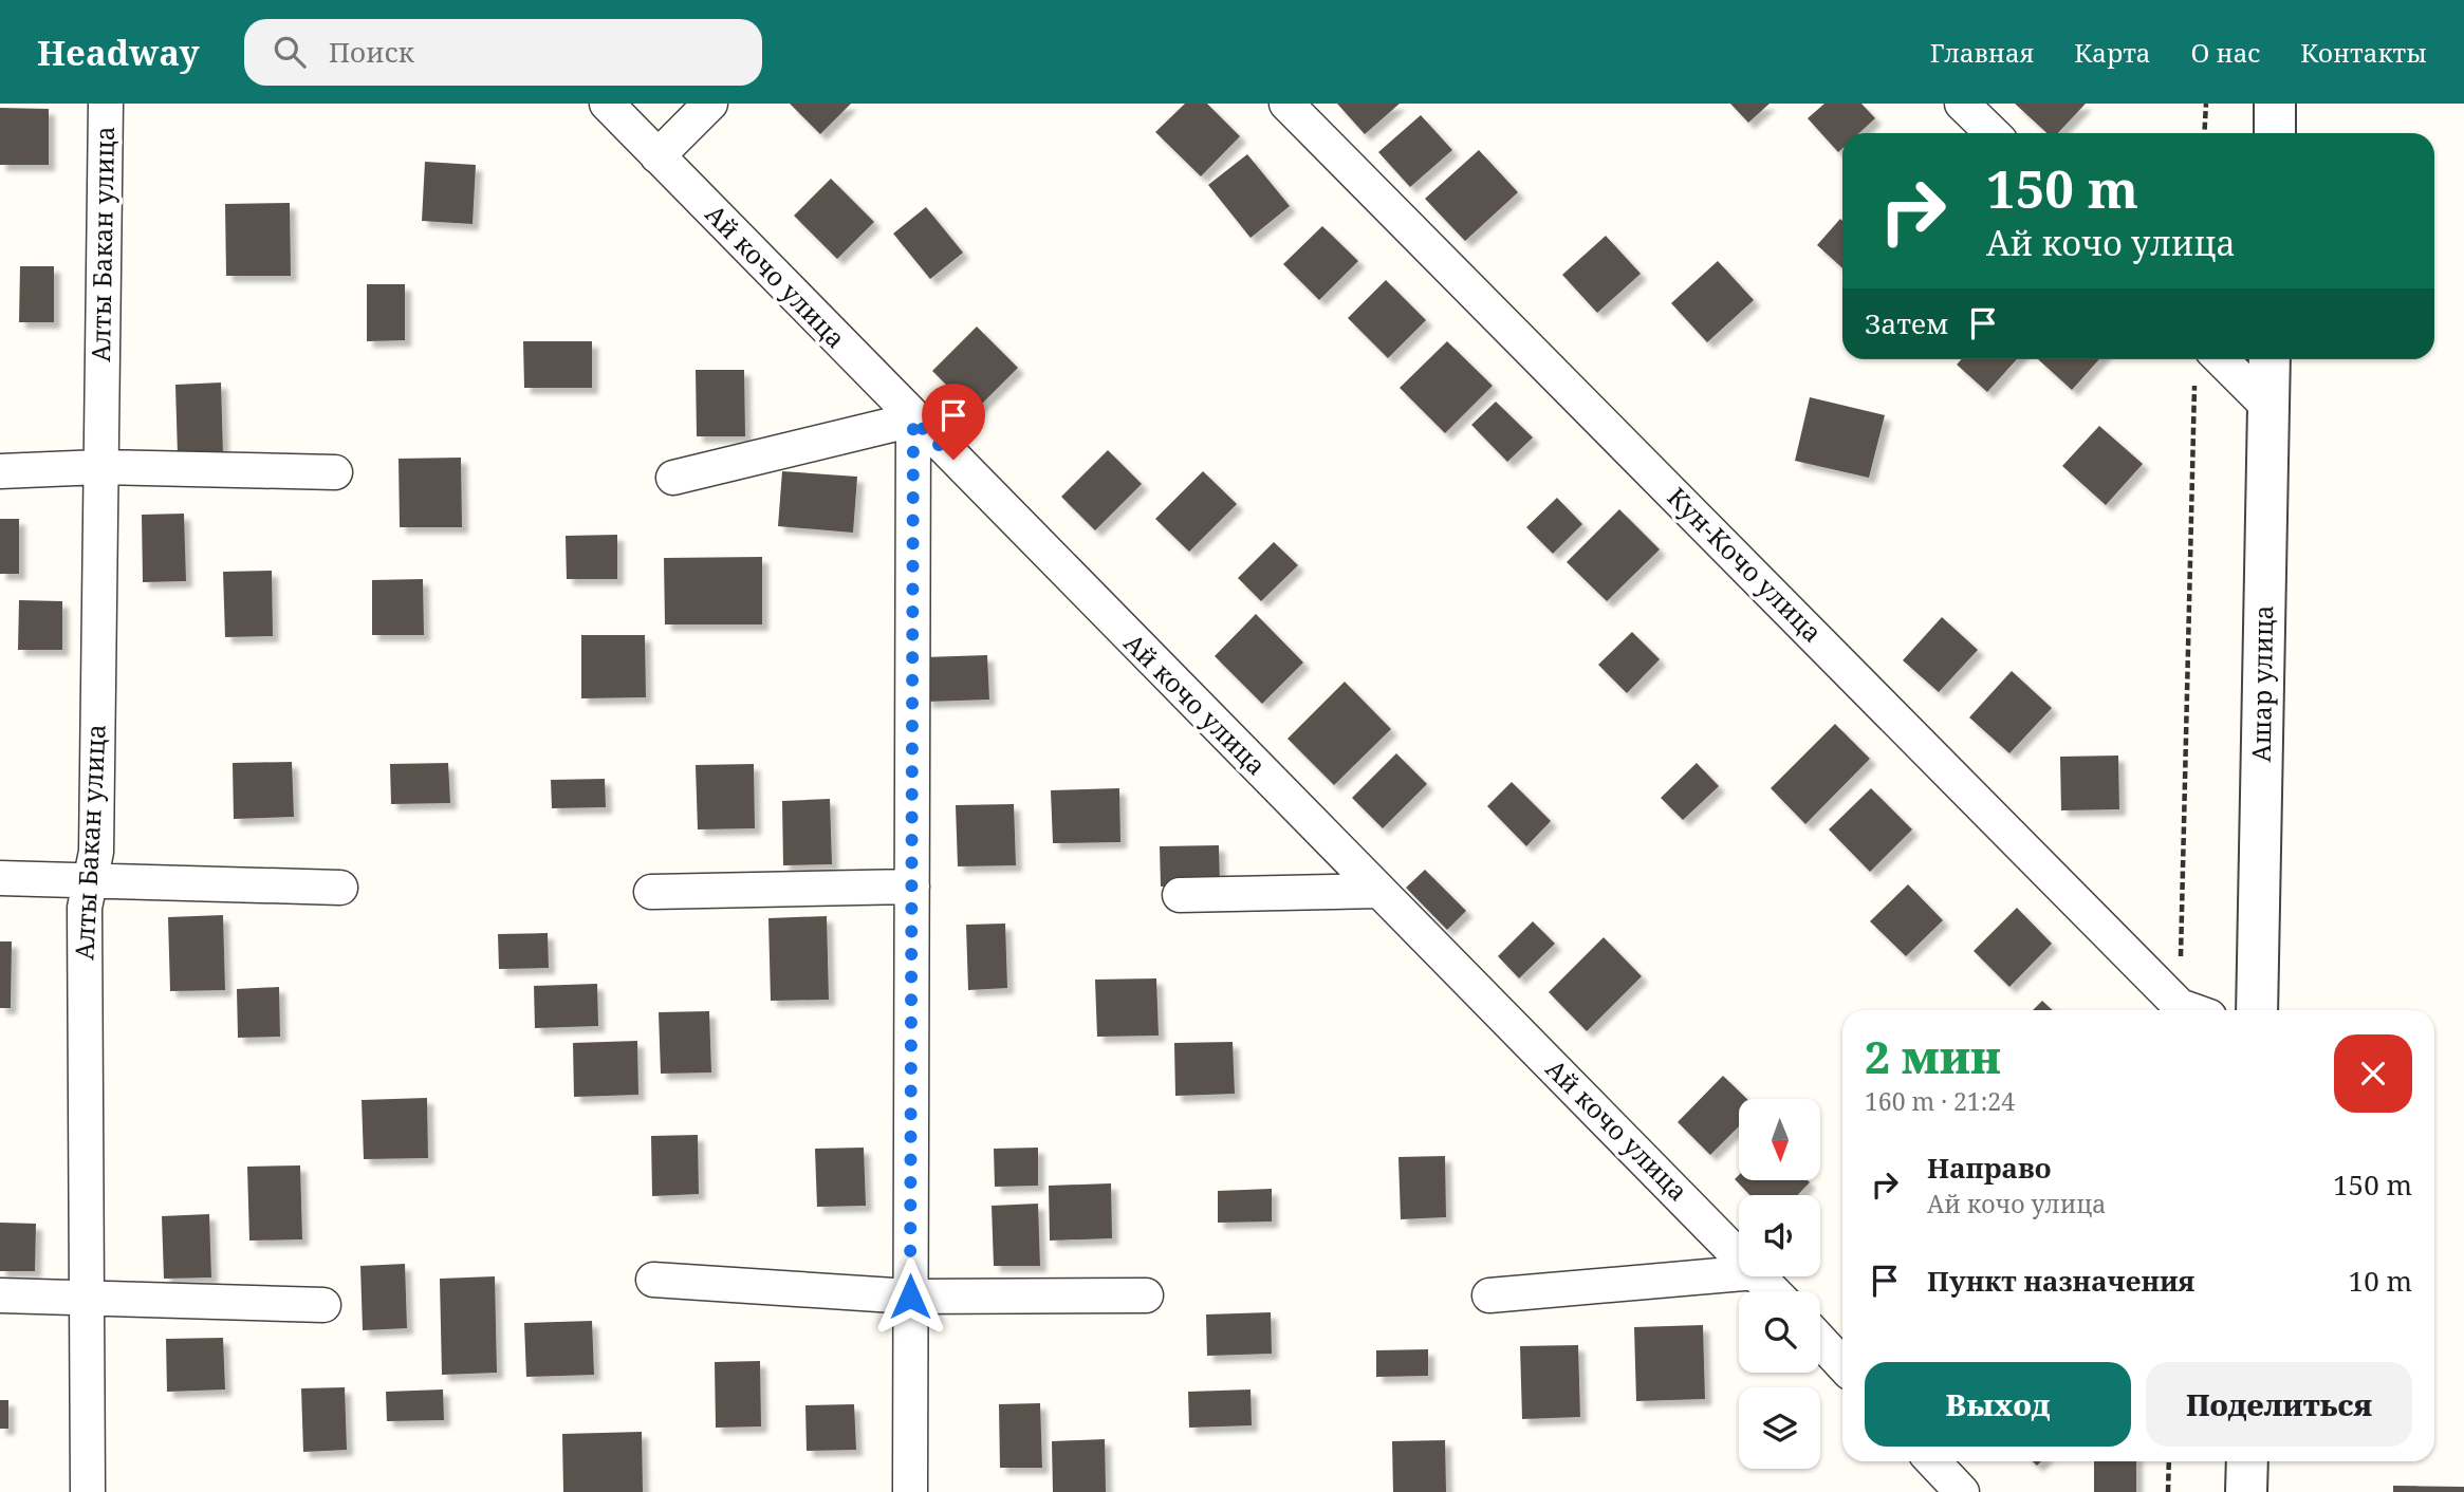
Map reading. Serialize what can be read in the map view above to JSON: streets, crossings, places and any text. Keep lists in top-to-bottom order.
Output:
{
  "streets": {
    "street": [
      "Алты Бакан улица",
      "Ай кочо улица",
      "Кун-Кочо улица",
      "Ашар улица"
    ]
  },
  "north": "bottom",
  "page": {
    "header": "Headway",
    "search": "Поиск",
    "nav": [
      "Главная",
      "Карта",
      "О нас",
      "Контакты"
    ],
    "turn": ["150 m", "Ай кочо улица"],
    "then": "Затем",
    "heading": ["2 мин", "160 m · 21:24"],
    "list": [
      {
        "name": "Направо",
        "note": "Ай кочо улица",
        "value": "150 m"
      },
      {
        "name": "Пункт назначения",
        "value": "10 m"
      }
    ],
    "buttons": ["Выход", "Поделиться"]
  }
}
